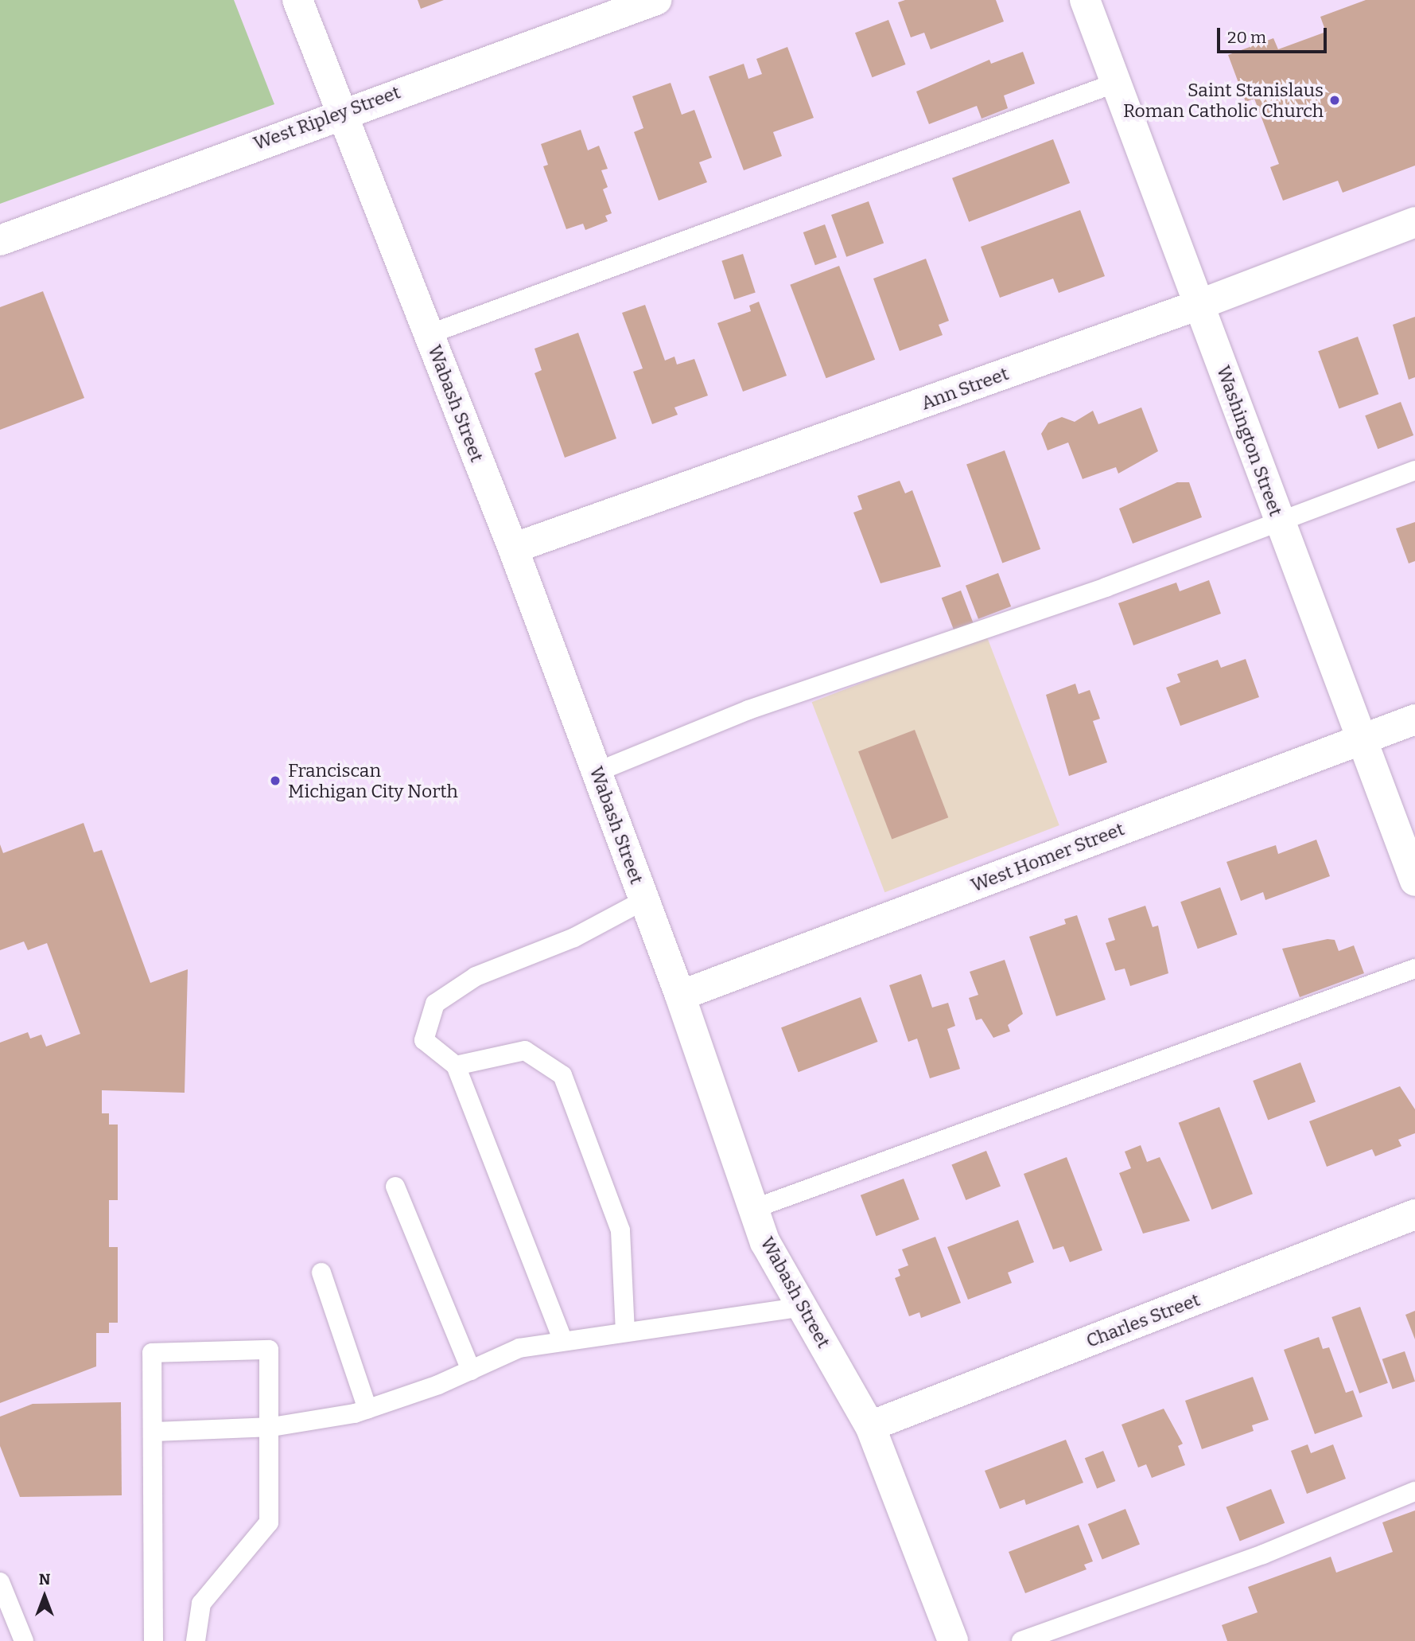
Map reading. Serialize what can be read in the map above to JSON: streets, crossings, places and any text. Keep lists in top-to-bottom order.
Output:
{
  "streets": {
    "street": [
      "West Ripley Street",
      "Ann Street",
      "Wabash Street",
      "Washington Street",
      "West Homer Street",
      "Charles Street"
    ]
  },
  "crossings": [
    ["West Ripley Street", "Wabash Street"],
    ["Ann Street", "Wabash Street"],
    ["Ann Street", "Washington Street"],
    ["Wabash Street", "West Homer Street"],
    ["Wabash Street", "Charles Street"],
    ["Washington Street", "West Homer Street"]
  ],
  "places": ["Saint Stanislaus Roman Catholic Church", "Franciscan Michigan City North"],
  "scale_bar": "20 m",
  "north": "top"
}
